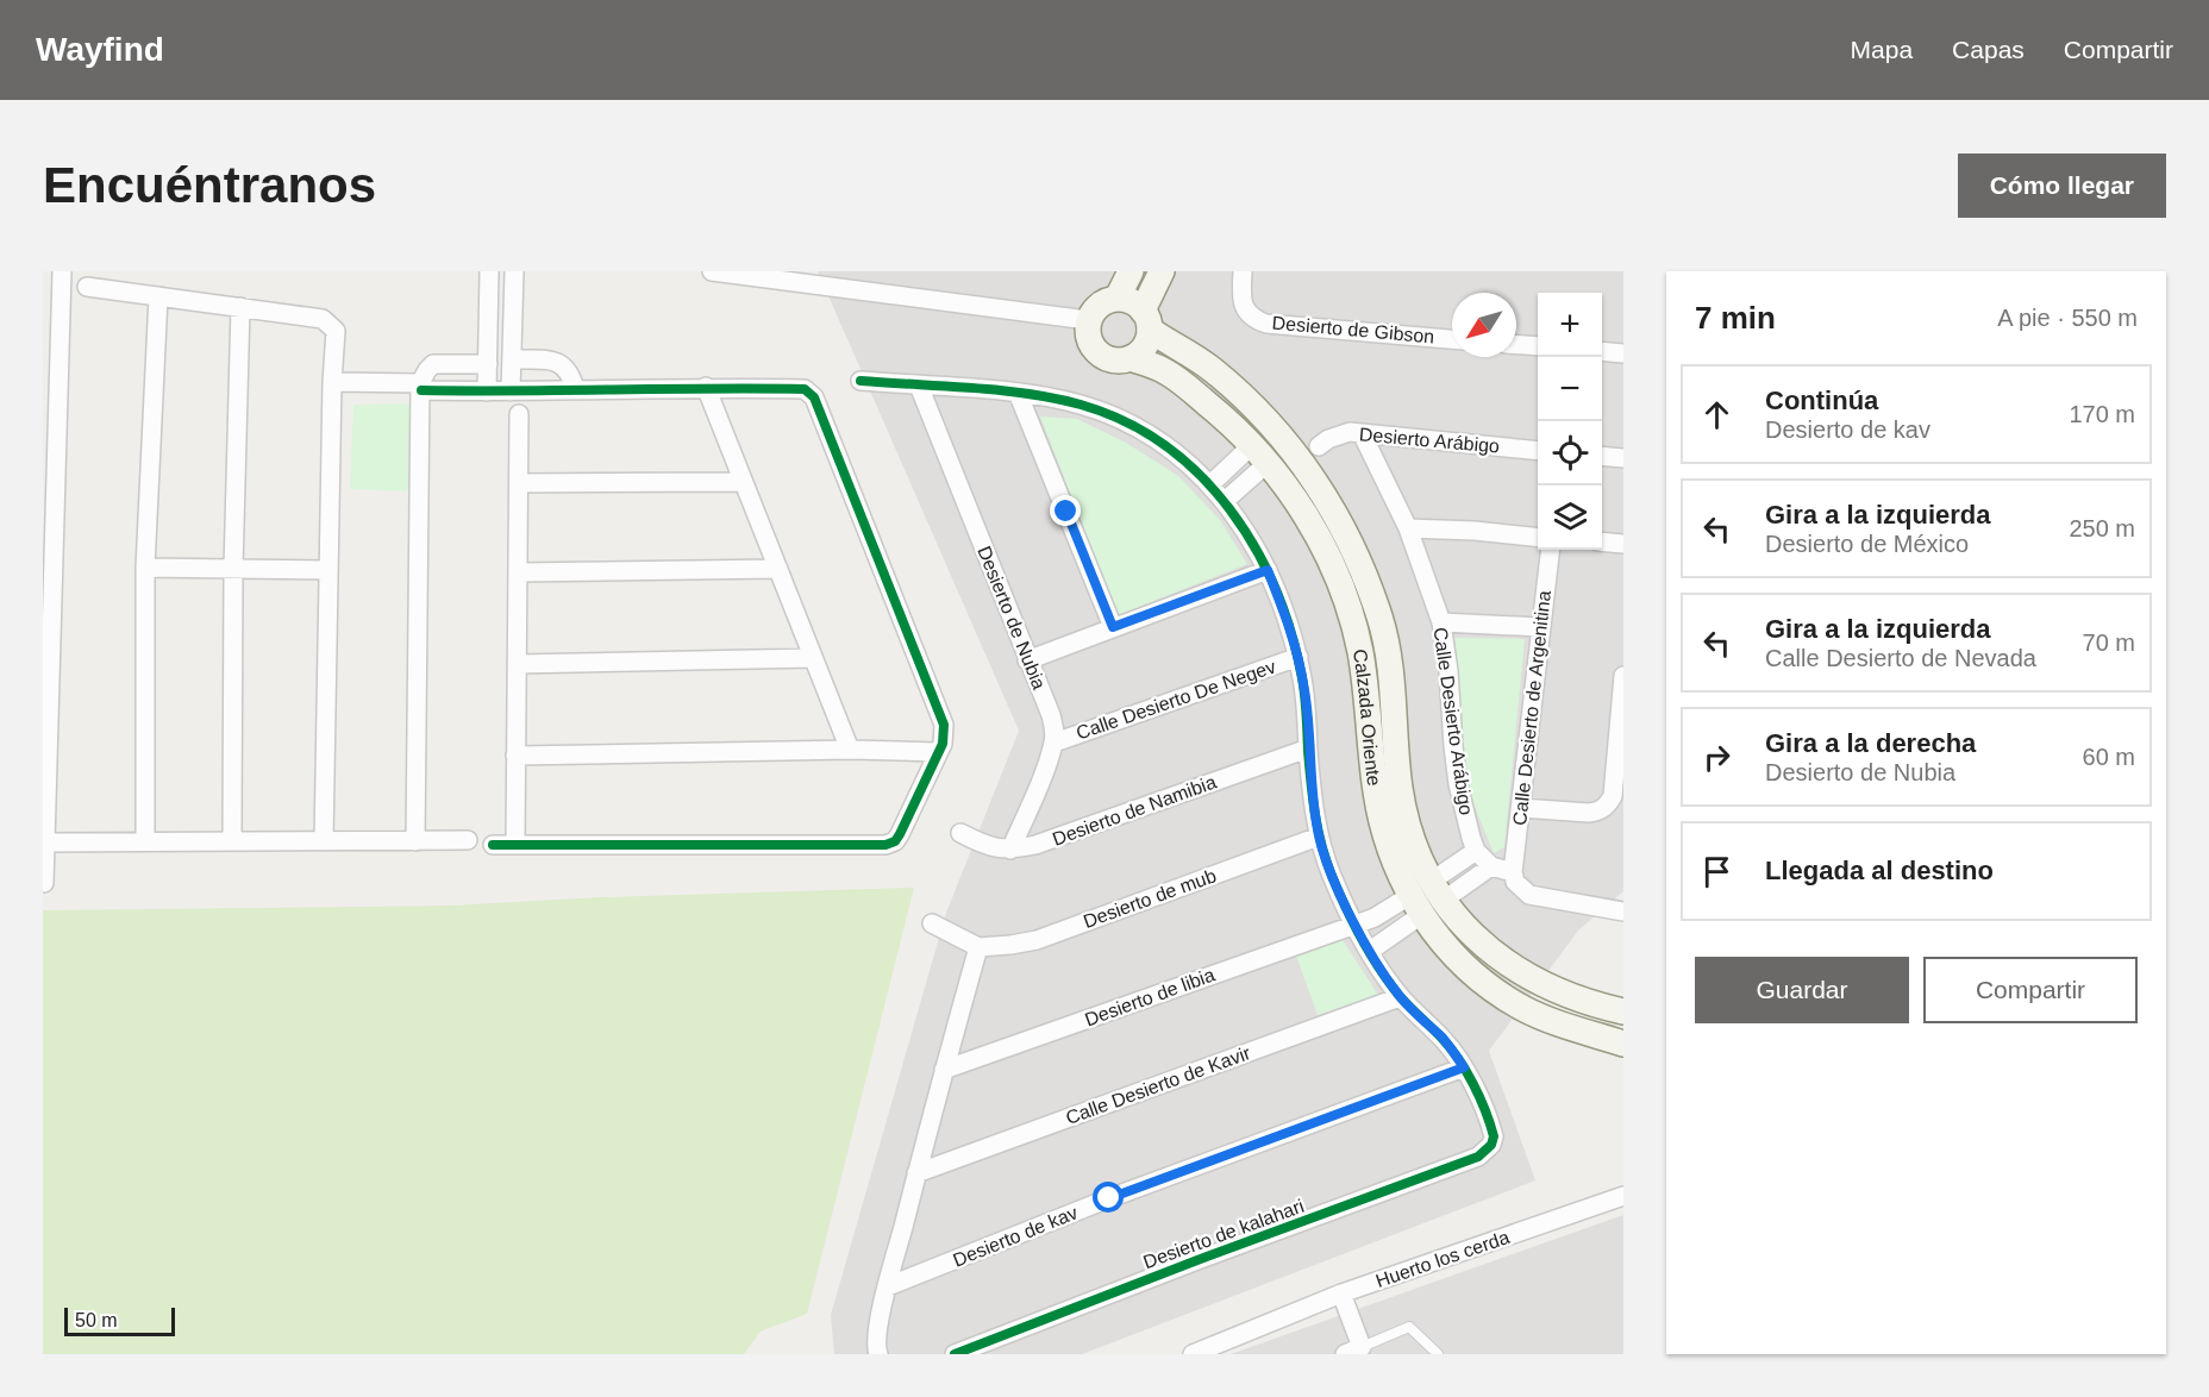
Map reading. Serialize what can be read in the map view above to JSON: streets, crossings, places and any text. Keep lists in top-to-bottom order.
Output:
{
  "streets": {
    "street": [
      "Desierto de Gibson",
      "Desierto Arábigo",
      "Desierto de Nubia",
      "Calle Desierto De Negev",
      "Calle Desierto de Argenitina",
      "Calzada Oriente",
      "Calle Desierto Arábigo",
      "Desierto de Namibia",
      "Desierto de mub",
      "Desierto de libia",
      "Calle Desierto de Kavir",
      "Desierto de kalahari",
      "Desierto de kav",
      "Huerto los cerda"
    ]
  },
  "crossings": [
    ["Desierto Arábigo", "Calle Desierto Arábigo"],
    ["Desierto de Nubia", "Calle Desierto De Negev"],
    ["Calzada Oriente", "Desierto de libia"],
    ["Desierto de kalahari", "Desierto de kav"]
  ],
  "scale_bar": "50 m",
  "north": "bottom left",
  "page": {
    "header": "Wayfind",
    "nav": ["Mapa", "Capas", "Compartir"],
    "buttons": [
      "Cómo llegar",
      ["Guardar", "Compartir"]
    ],
    "title": "Encuéntranos",
    "heading": ["7 min", "A pie · 550 m"],
    "map_buttons": ["+", "−"],
    "list": [
      ["Continúa", "Desierto de kav", "170 m"],
      ["Gira a la izquierda", "Desierto de México", "250 m"],
      ["Gira a la izquierda", "Calle Desierto de Nevada", "70 m"],
      ["Gira a la derecha", "Desierto de Nubia", "60 m"],
      "Llegada al destino"
    ],
    "scale": "50 m"
  }
}
